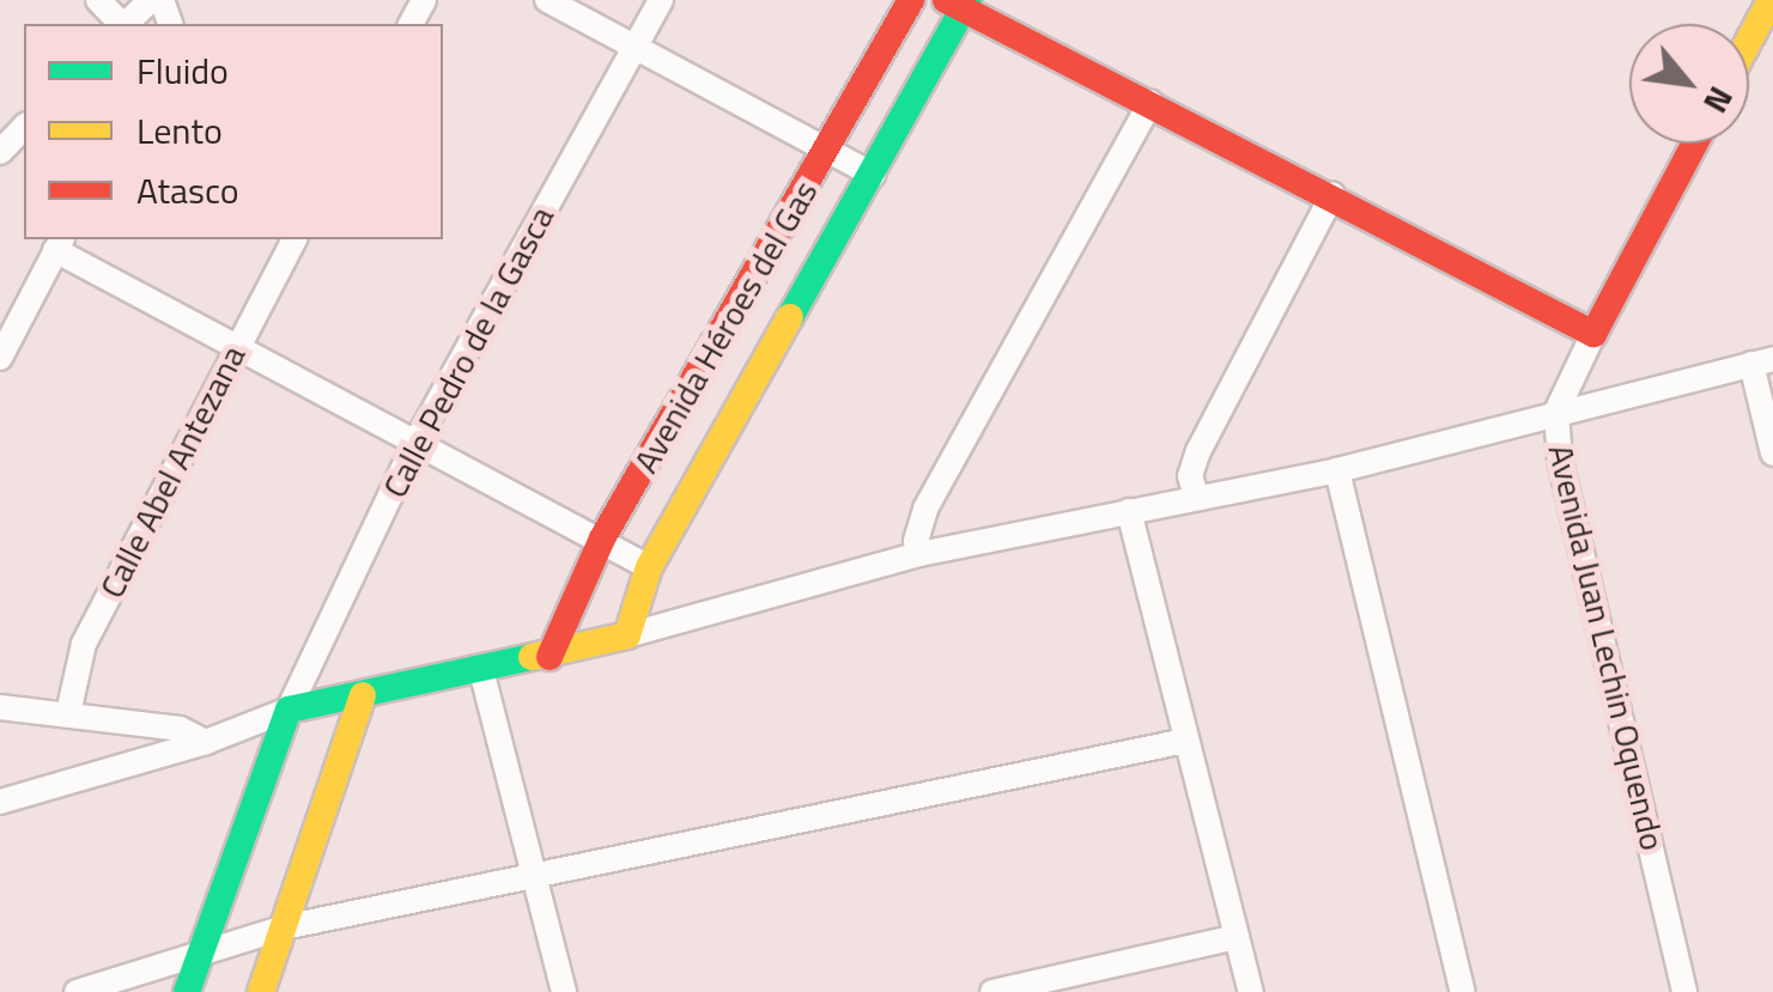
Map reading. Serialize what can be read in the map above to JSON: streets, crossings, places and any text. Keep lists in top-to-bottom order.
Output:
{
  "streets": {
    "street": [
      "Avenida Héroes del Gas",
      "Calle Pedro de la Gasca",
      "Calle Abel Antezana",
      "Avenida Juan Lechin Oquendo"
    ]
  },
  "legend": ["Fluido", "Lento", "Atasco"],
  "north": "bottom right"
}
